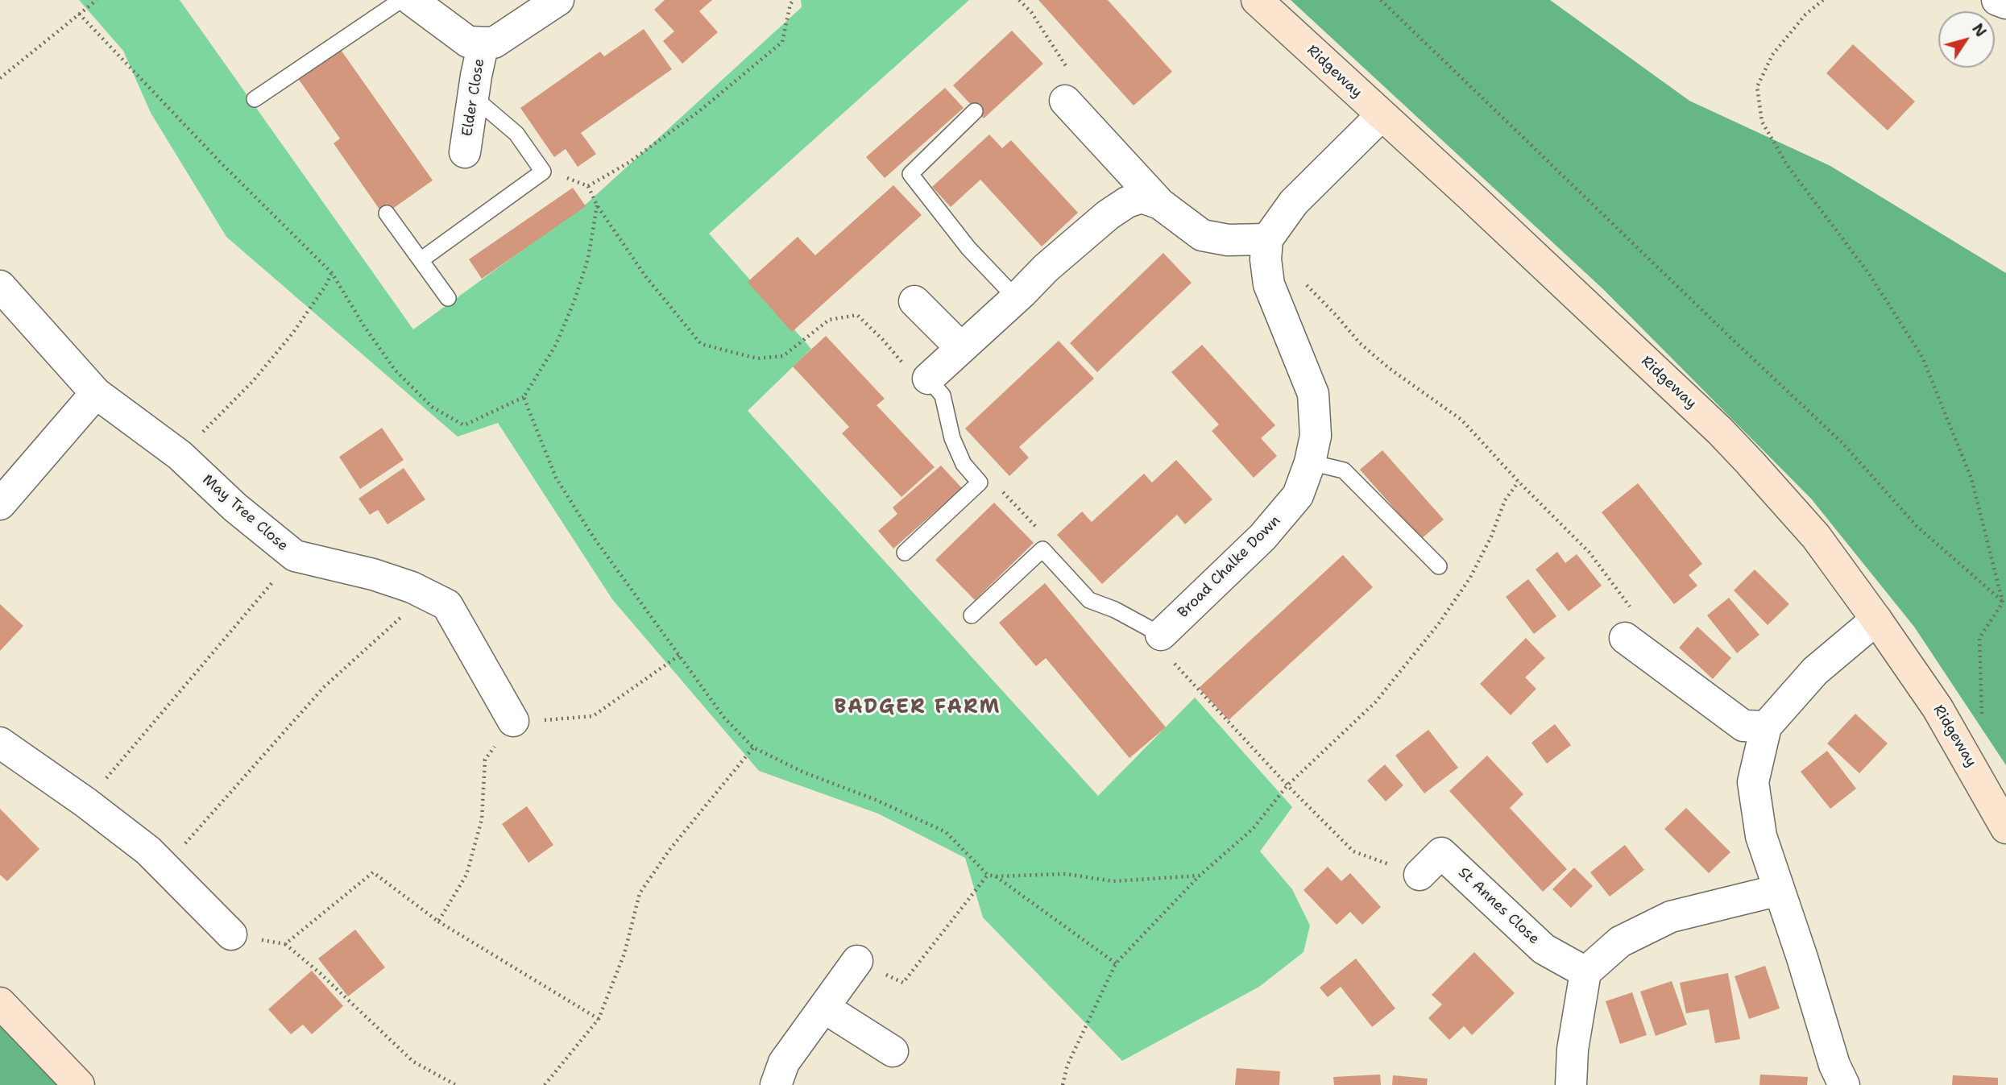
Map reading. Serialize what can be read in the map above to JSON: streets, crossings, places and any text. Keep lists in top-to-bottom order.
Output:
{
  "streets": {
    "street": [
      "Ridgeway",
      "Elder Close",
      "May Tree Close",
      "Broad Chalke Down",
      "St Annes Close"
    ]
  },
  "districts": ["BADGER FARM"],
  "north": "top right"
}
